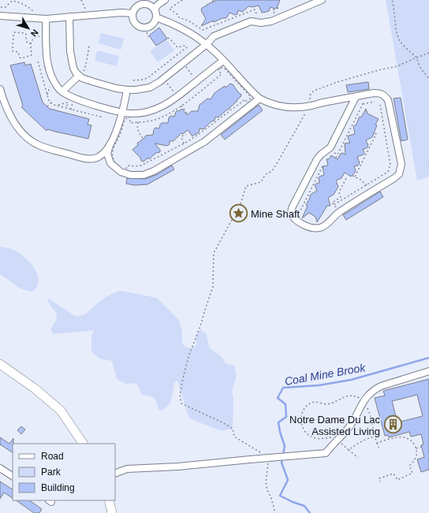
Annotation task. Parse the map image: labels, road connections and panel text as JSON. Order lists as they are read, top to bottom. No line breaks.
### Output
{"water":["Coal Mine Brook"],"places":{"place":["Mine Shaft"],"building":["Notre Dame Du Lac Assisted Living"]},"legend":["Road","Park","Building"],"north":"bottom right"}
